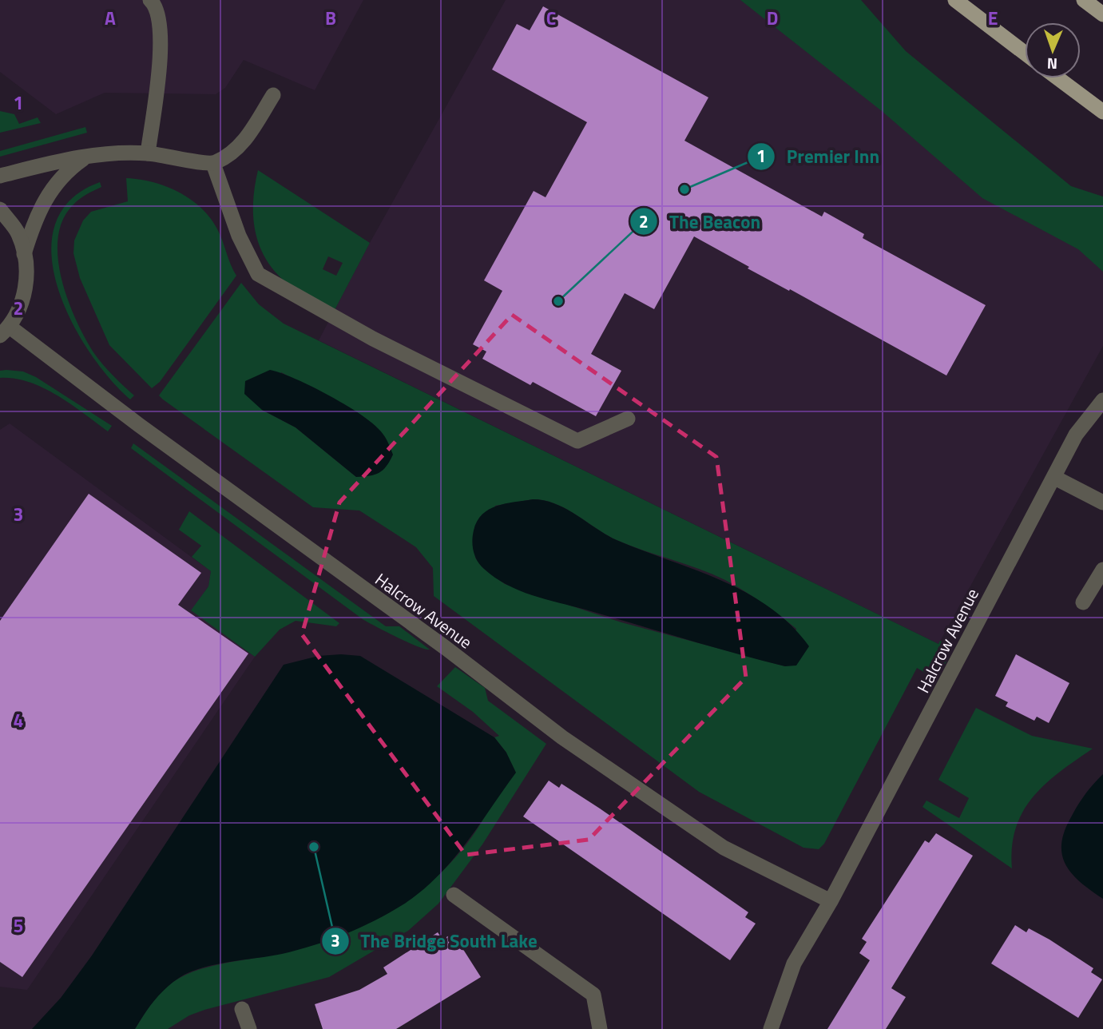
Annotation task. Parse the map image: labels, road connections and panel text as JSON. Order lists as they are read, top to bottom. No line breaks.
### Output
{"streets":{"street":["Halcrow Avenue"]},"places":["Premier Inn","The Beacon","The Bridge South Lake"],"north":"bottom","grid":{"columns":["A","B","C","D","E"],"rows":["1","2","3","4","5"]}}
